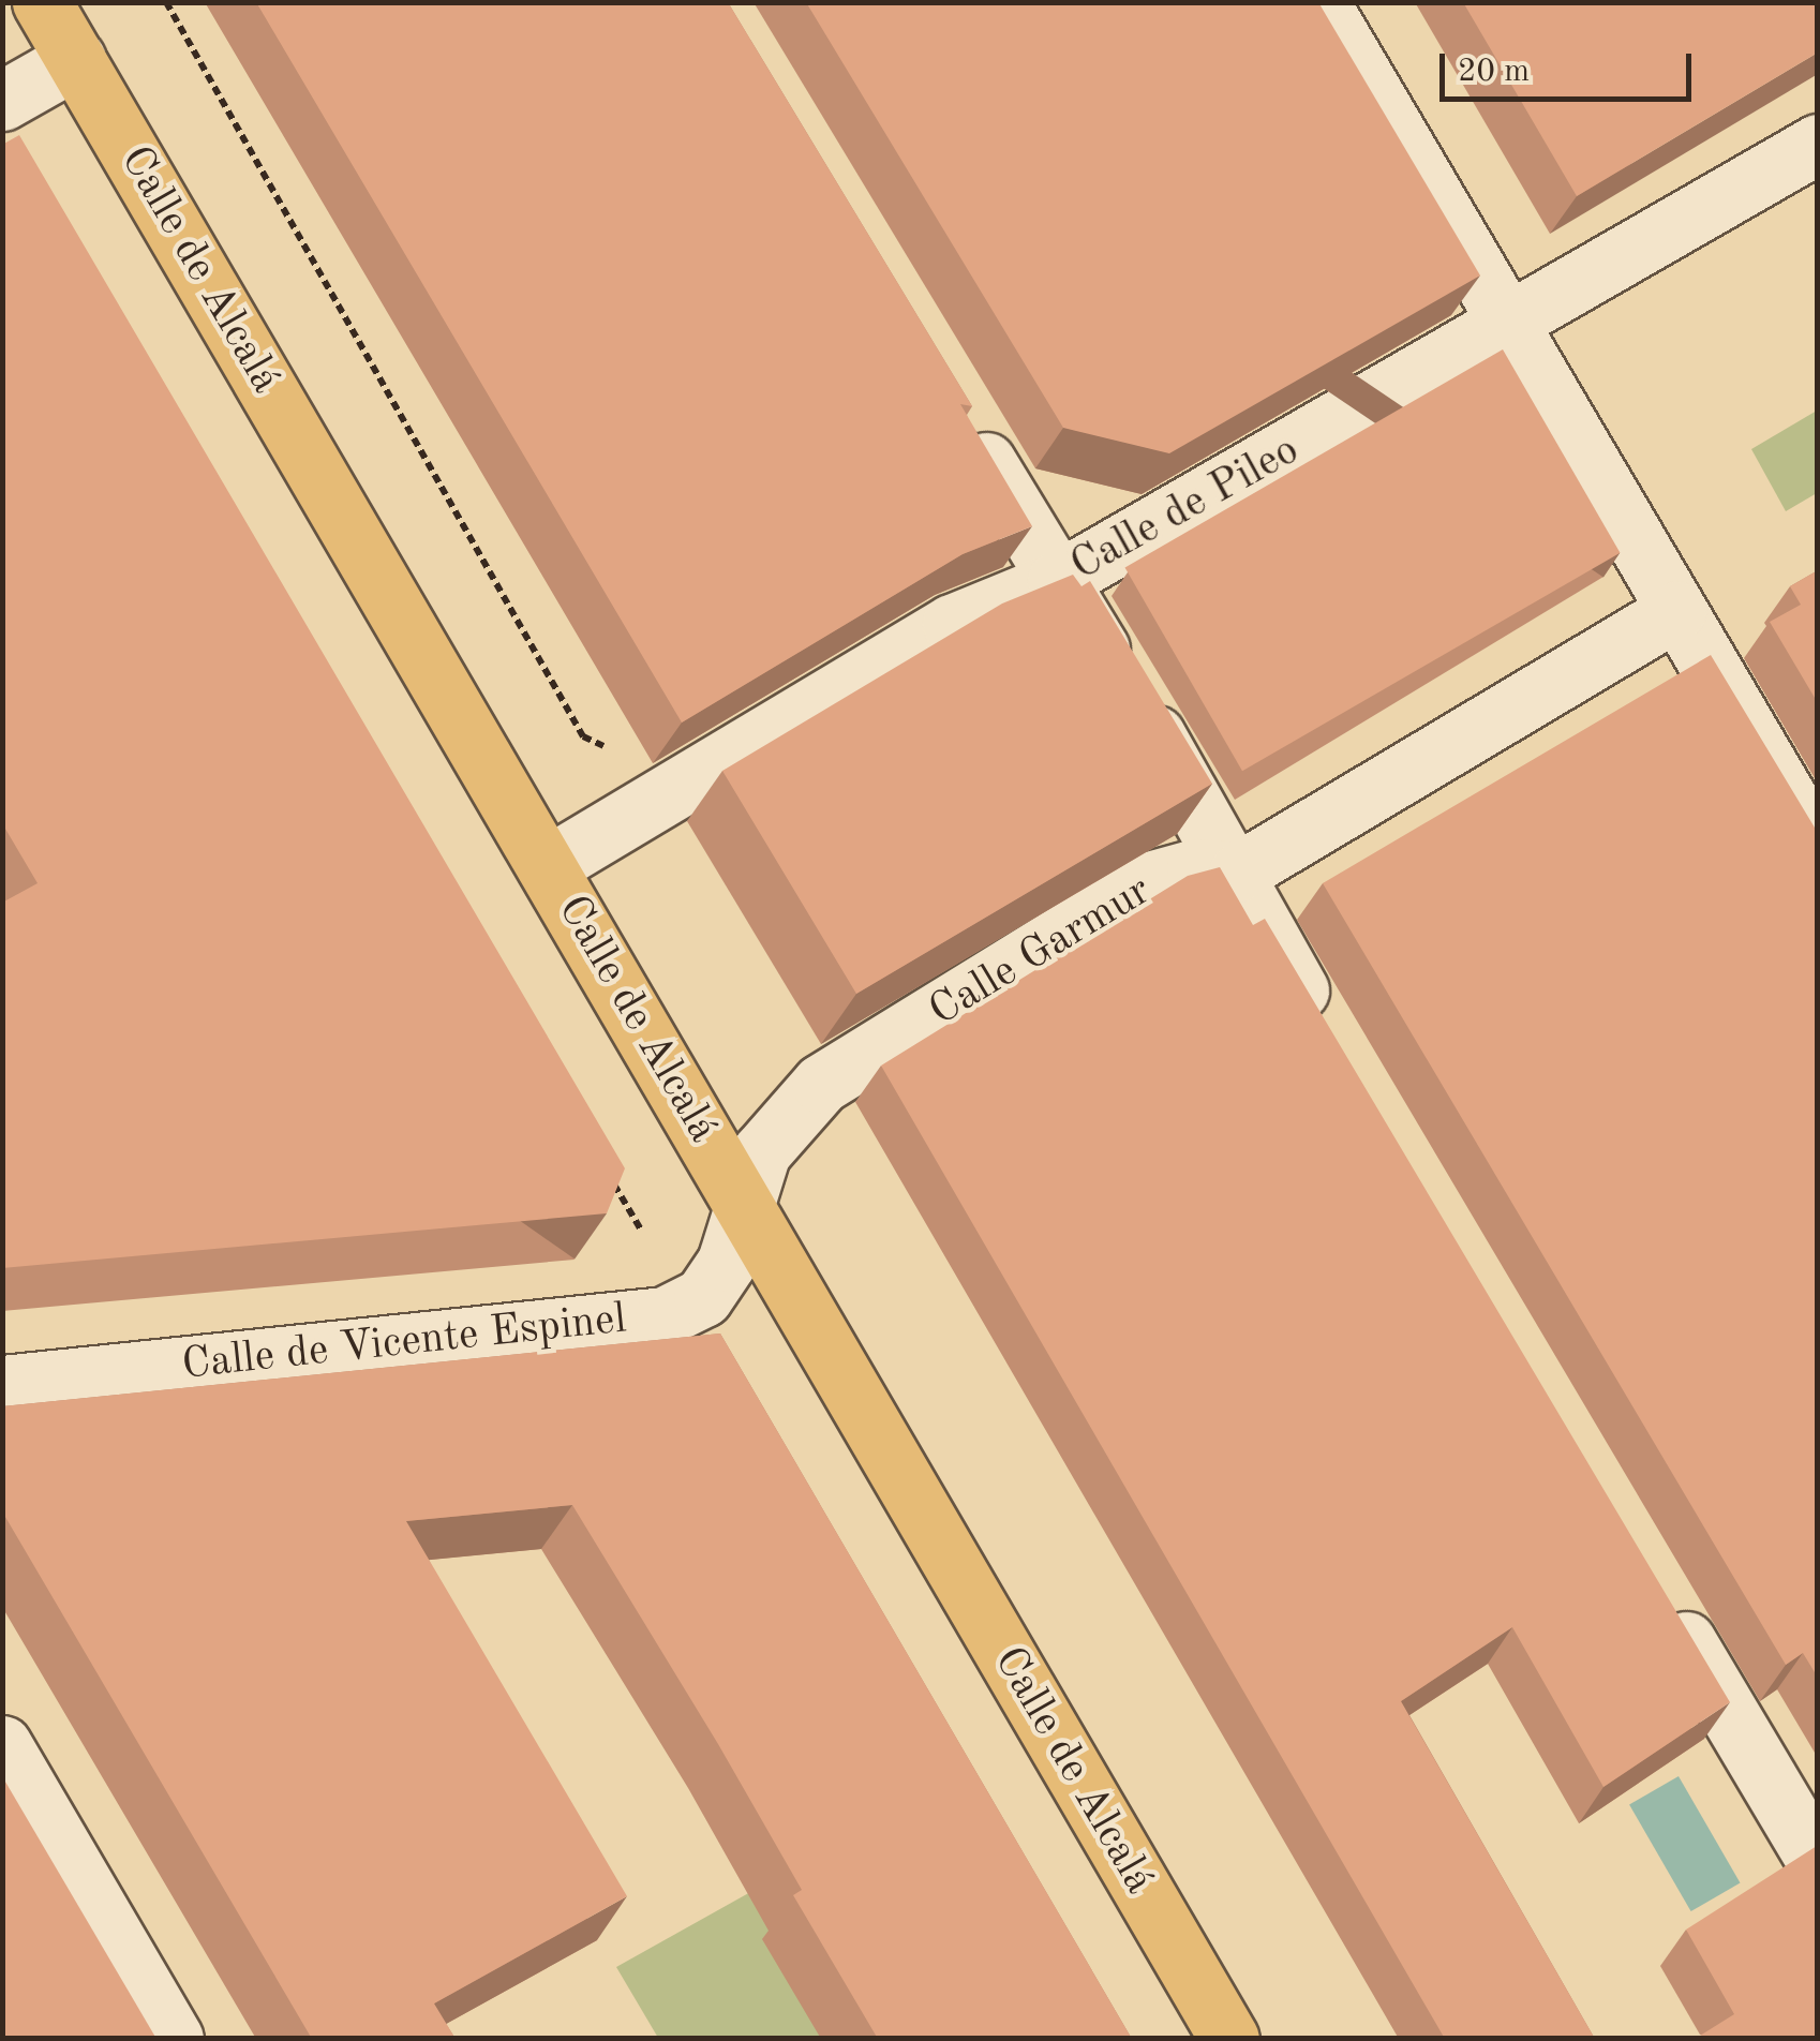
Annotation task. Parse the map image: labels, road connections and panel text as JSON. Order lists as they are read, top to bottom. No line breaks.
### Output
{"streets":{"main road":["Calle de Alcalá"],"street":["Calle de Pileo","Calle Garmur","Calle de Vicente Espinel"]},"crossings":[["Calle de Alcalá","Calle de Pileo"],["Calle de Alcalá","Calle Garmur"],["Calle de Alcalá","Calle de Vicente Espinel"],["Calle Garmur","Calle de Vicente Espinel"]],"scale_bar":"20 m"}
